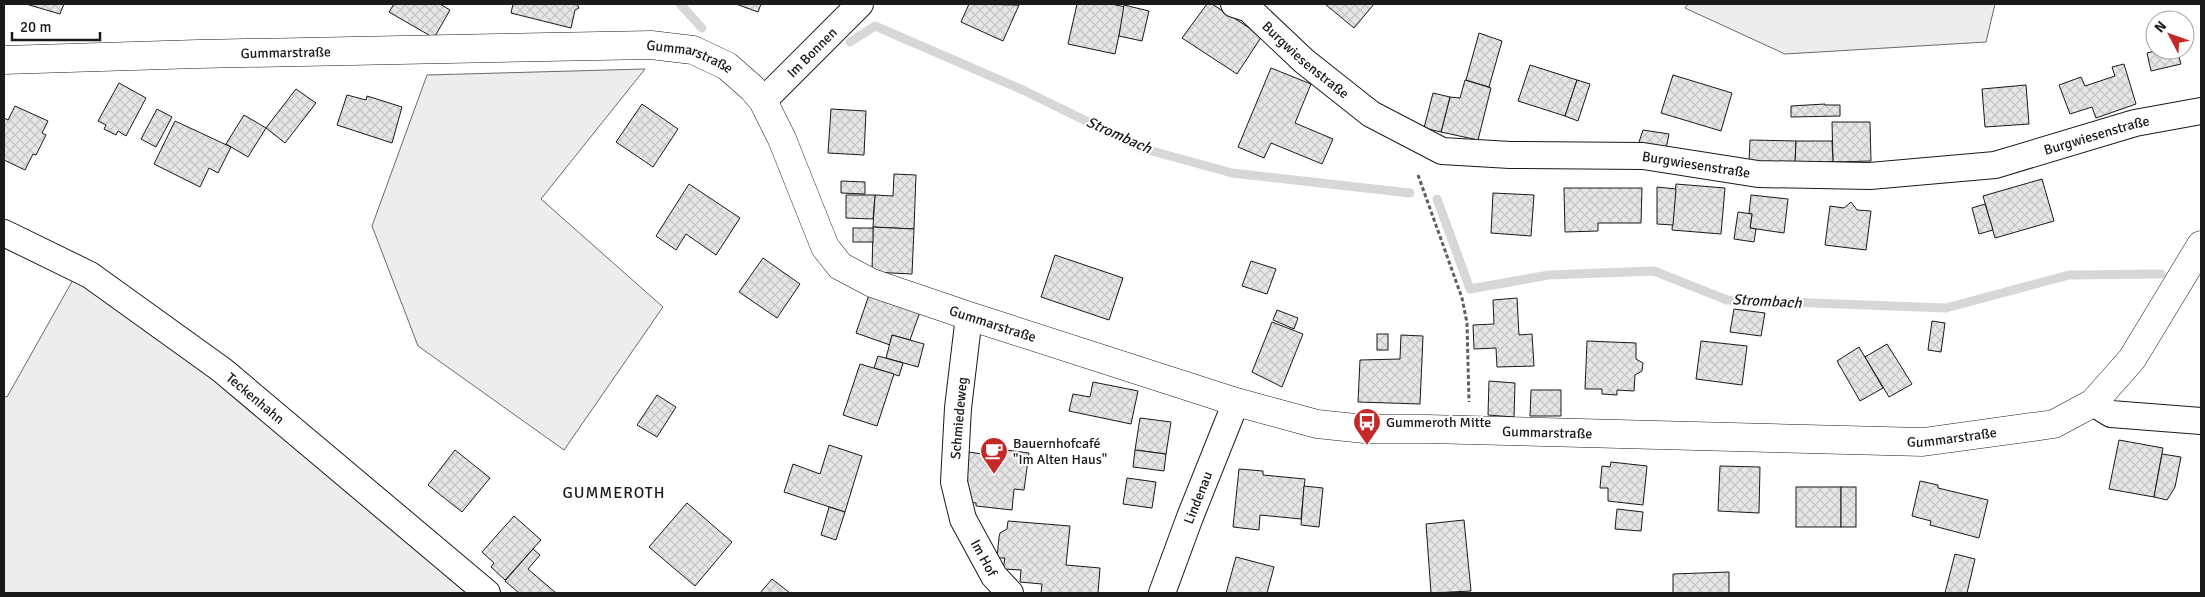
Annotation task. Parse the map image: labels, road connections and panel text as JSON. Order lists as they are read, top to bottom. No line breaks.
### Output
{"streets":{"street":["Gummarstraße","Im Bonnen","Burgwiesenstraße","Teckenhahn","Schmiedeweg","Lindenau","Im Hof"]},"crossings":[["Gummarstraße","Im Bonnen"],["Gummarstraße","Schmiedeweg"],["Gummarstraße","Lindenau"],["Schmiedeweg","Im Hof"]],"districts":["GUMMEROTH"],"water":["Strombach"],"places":{"bus stop":["Gummeroth Mitte"],"cafe":["Bauernhofcafé \"Im Alten Haus\""]},"scale_bar":"20 m","north":"top left"}
